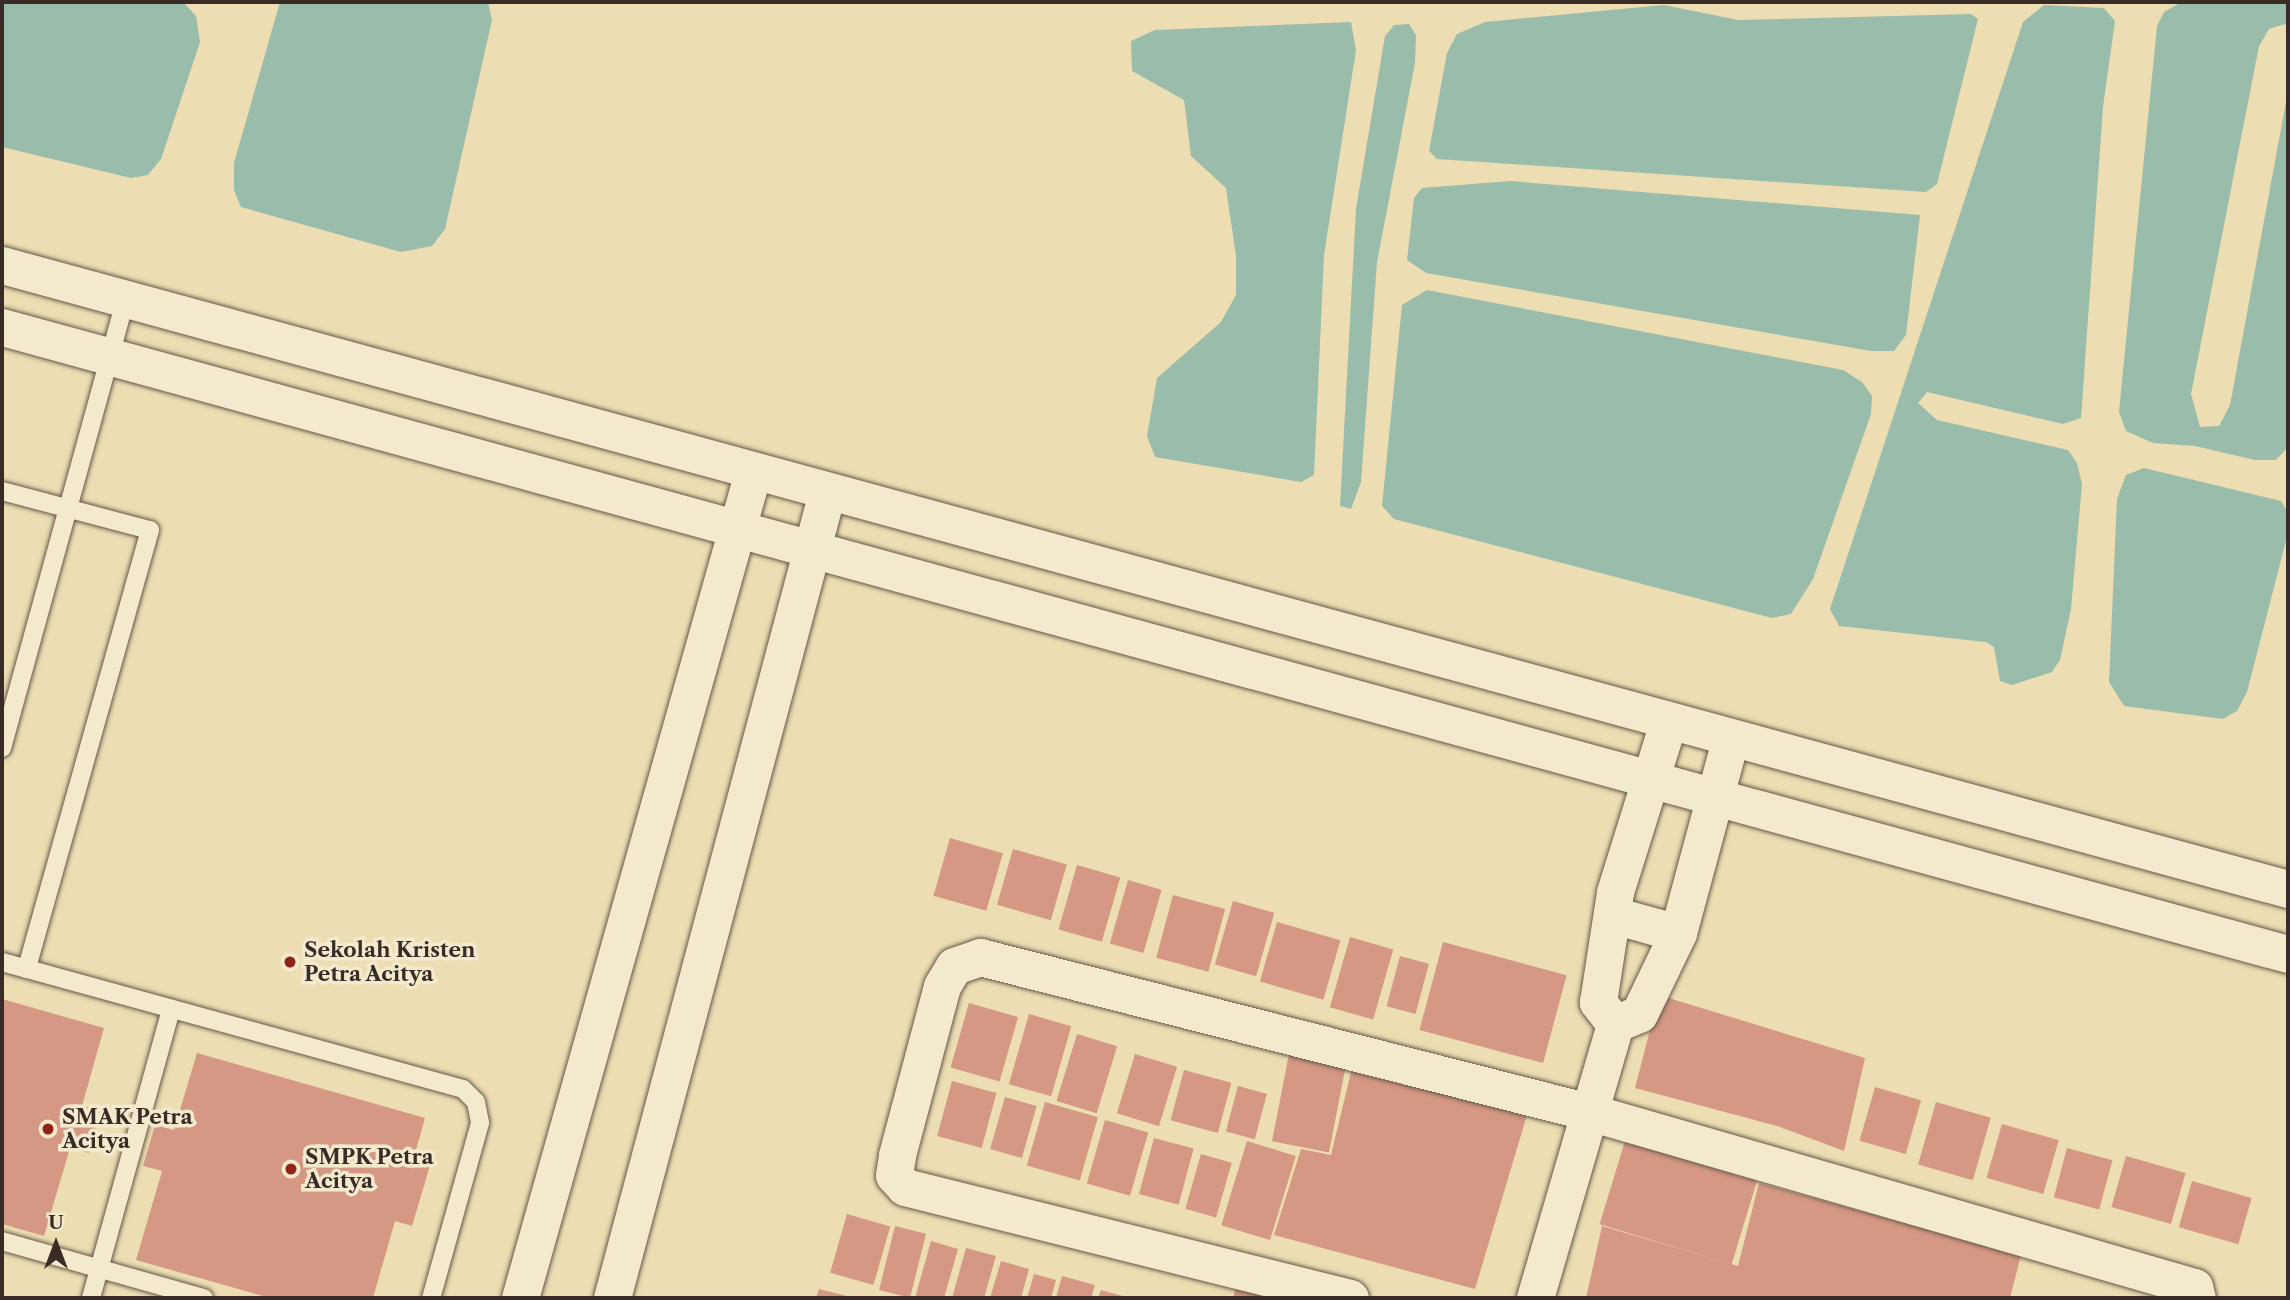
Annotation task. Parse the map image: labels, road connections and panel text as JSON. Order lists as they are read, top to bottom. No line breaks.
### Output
{"places":["Sekolah Kristen Petra Acitya","SMAK Petra Acitya","SMPK Petra Acitya"],"north":"top"}
